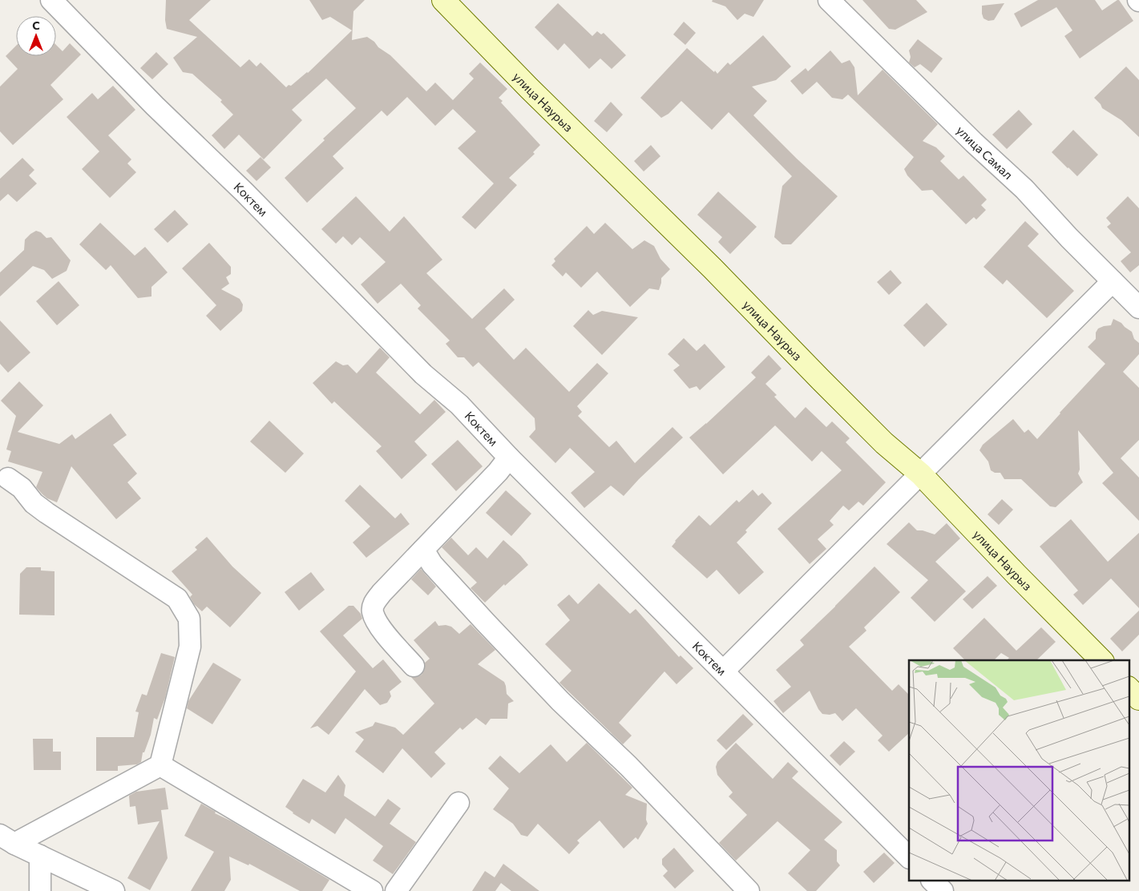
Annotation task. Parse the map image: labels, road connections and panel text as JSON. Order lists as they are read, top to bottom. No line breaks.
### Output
{"streets":{"street":["улица Наурыз","улица Самал","Коктем"]},"north":"top"}
